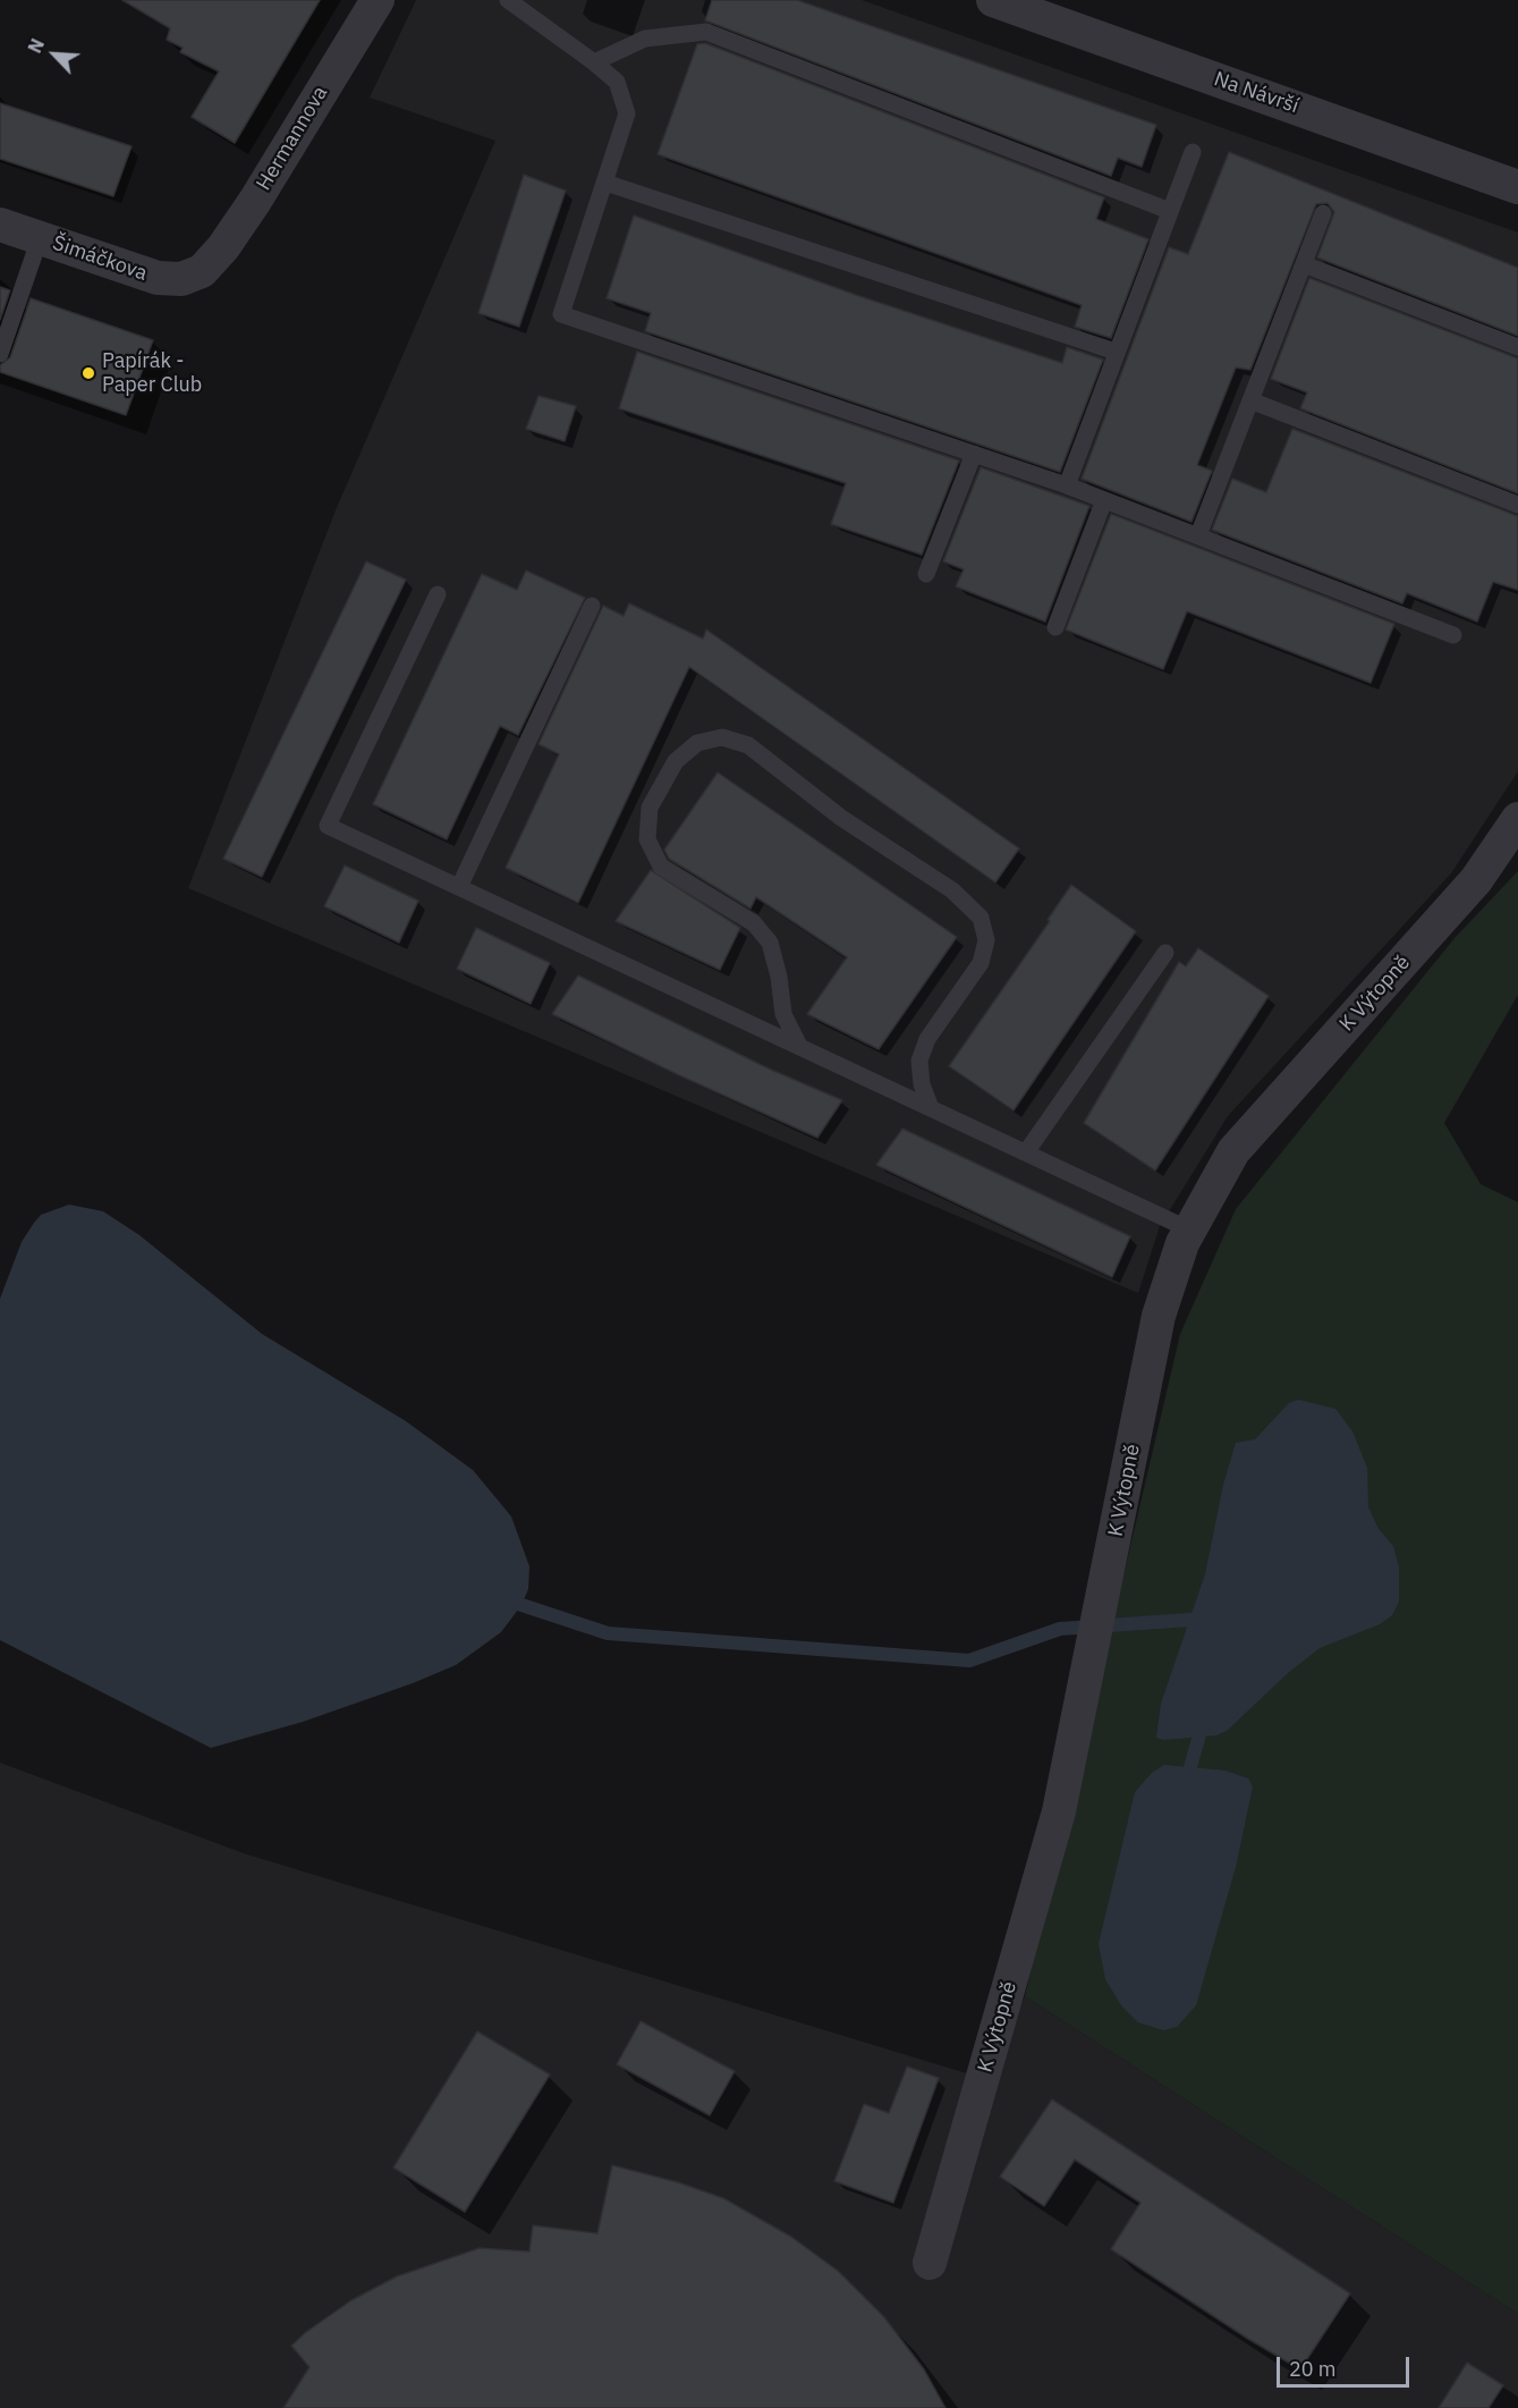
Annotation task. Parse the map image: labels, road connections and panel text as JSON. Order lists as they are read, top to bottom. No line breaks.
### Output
{"streets":{"street":["Na Návrší","Hermannova","Šimáčkova","K Výtopně"]},"crossings":[["Hermannova","Šimáčkova"]],"places":["Papírák - Paper Club"],"scale_bar":"20 m","north":"top left"}
